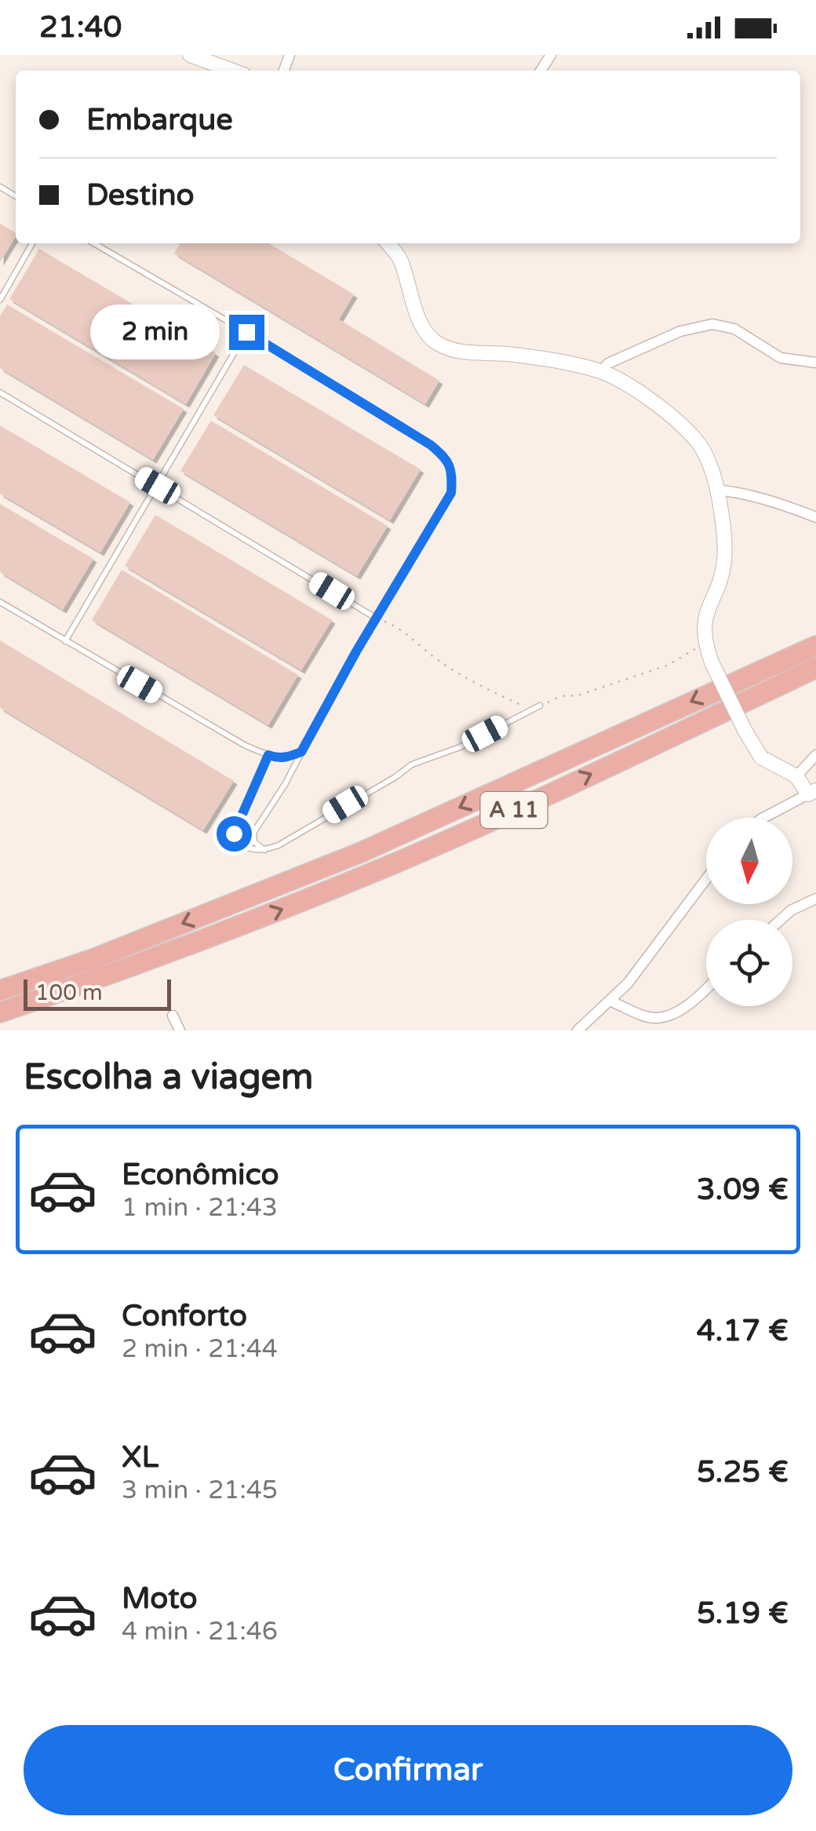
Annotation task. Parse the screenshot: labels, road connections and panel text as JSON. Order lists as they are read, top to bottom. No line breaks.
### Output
{"streets":{"highway":["A 11"]},"scale_bar":"100 m","north":"bottom","page":{"status":"21:40","banner":["Embarque","Destino"],"bubble":"2 min","scale":"100 m","heading":"Escolha a viagem","list":[{"name":"Econômico","note":"1 min · 21:43","value":"3.09 €"},{"name":"Conforto","note":"2 min · 21:44","value":"4.17 €"},{"name":"XL","note":"3 min · 21:45","value":"5.25 €"},{"name":"Moto","note":"4 min · 21:46","value":"5.19 €"}],"buttons":"Confirmar"}}
